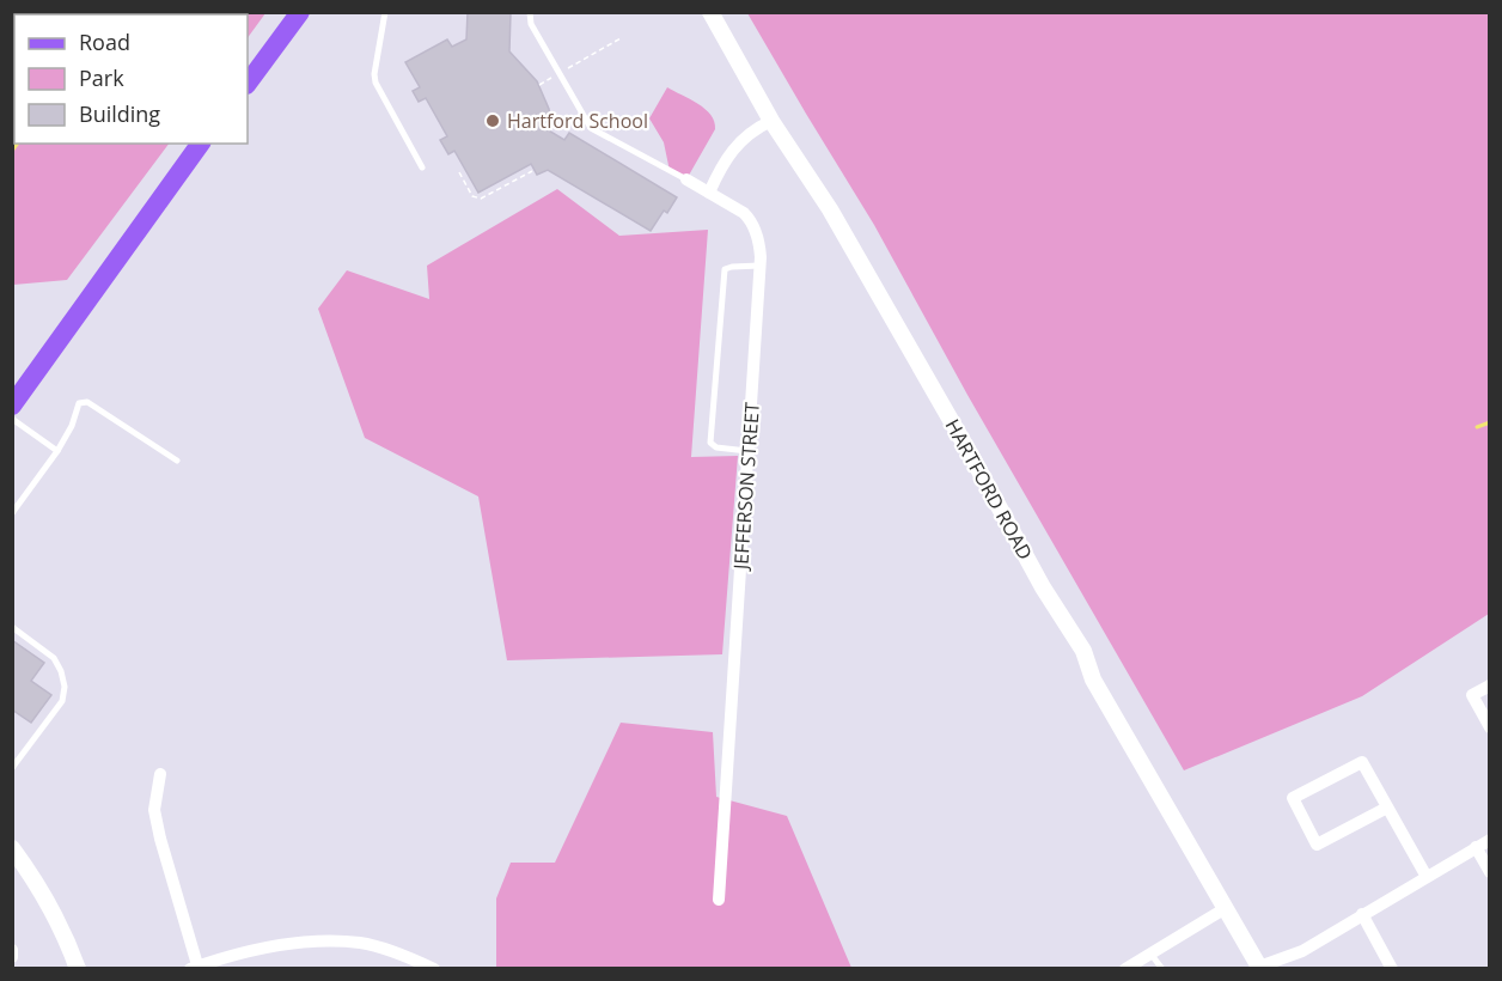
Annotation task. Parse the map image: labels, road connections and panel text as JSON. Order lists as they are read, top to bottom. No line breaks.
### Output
{"streets":{"street":["JEFFERSON STREET","HARTFORD ROAD"]},"places":["Hartford School"],"legend":["Road","Park","Building"]}
